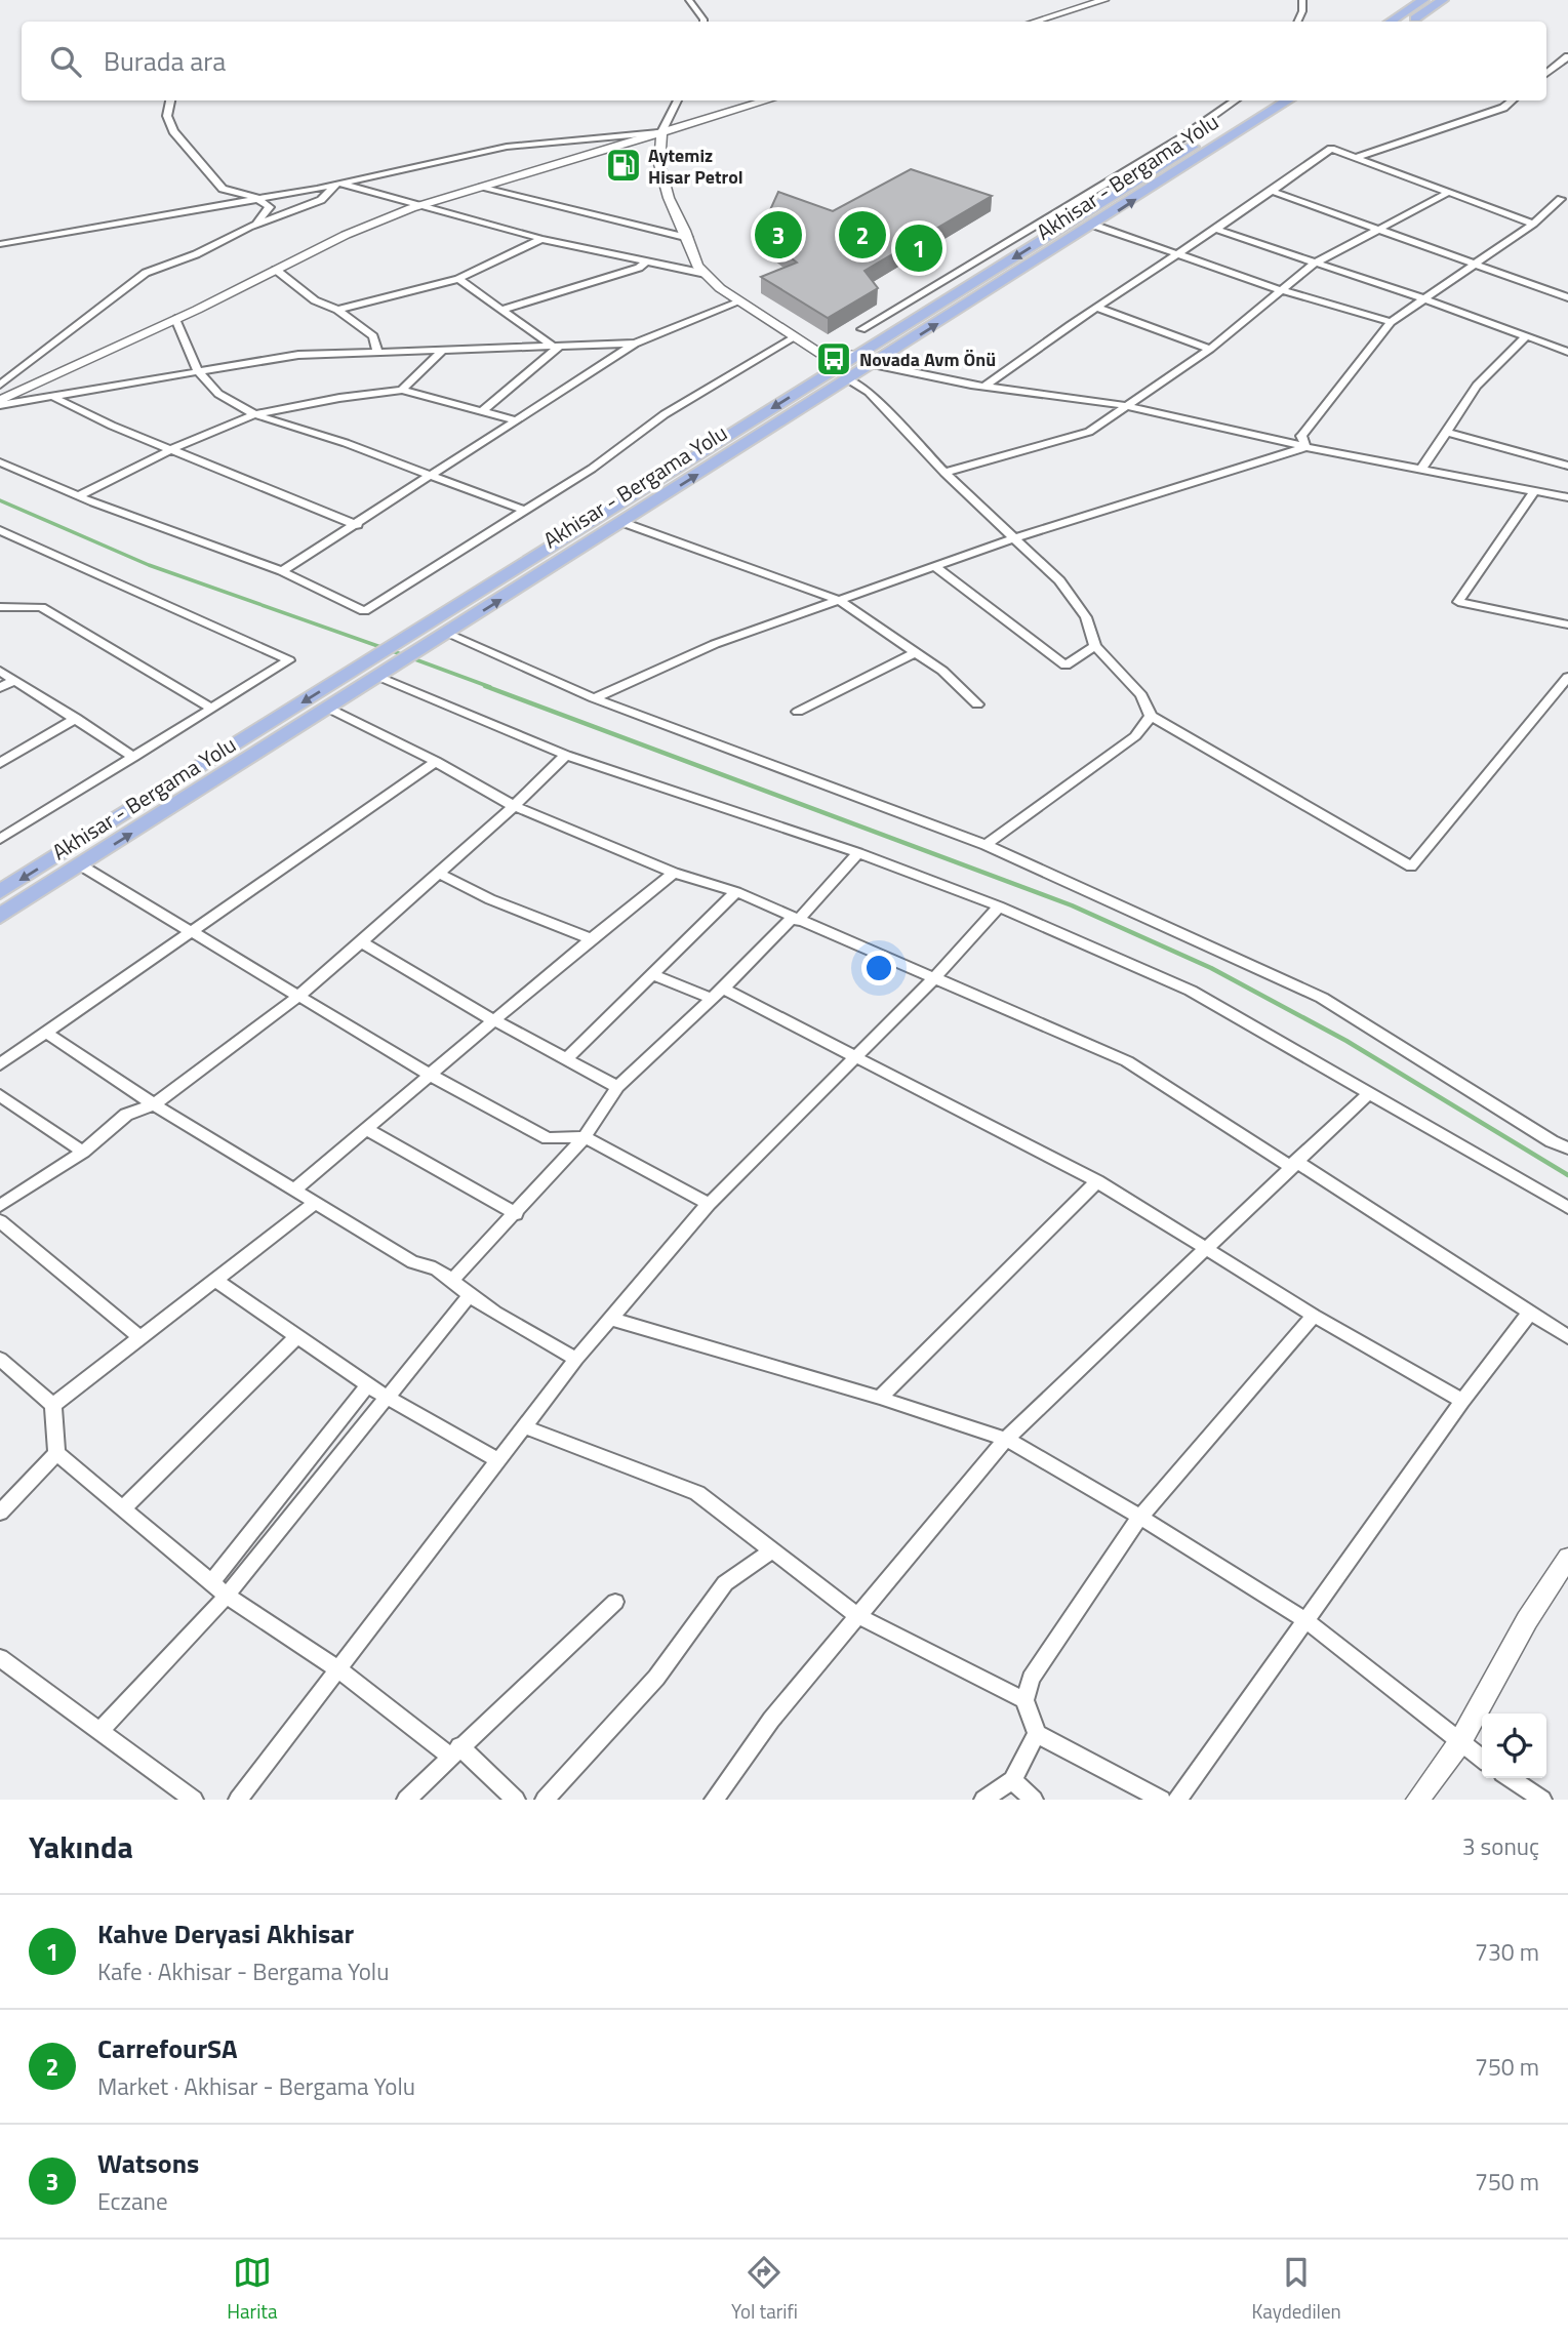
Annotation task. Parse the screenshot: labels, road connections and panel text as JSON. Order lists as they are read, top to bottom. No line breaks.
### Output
{"streets":{"main road":["Akhisar - Bergama Yolu"]},"places":{"fuel station":["Aytemiz Hisar Petrol"],"bus stop":["Novada Avm Önü"]},"page":{"search":"Burada ara","pins":["2","3","1"],"heading":["Yakında","3 sonuç"],"list":[{"mark":"1","name":"Kahve Deryasi Akhisar","note":"Kafe · Akhisar - Bergama Yolu","value":"730 m"},{"mark":"2","name":"CarrefourSA","note":"Market · Akhisar - Bergama Yolu","value":"750 m"},{"mark":"3","name":"Watsons","note":"Eczane","value":"750 m"}],"nav":["Harita","Yol tarifi","Kaydedilen"]}}
